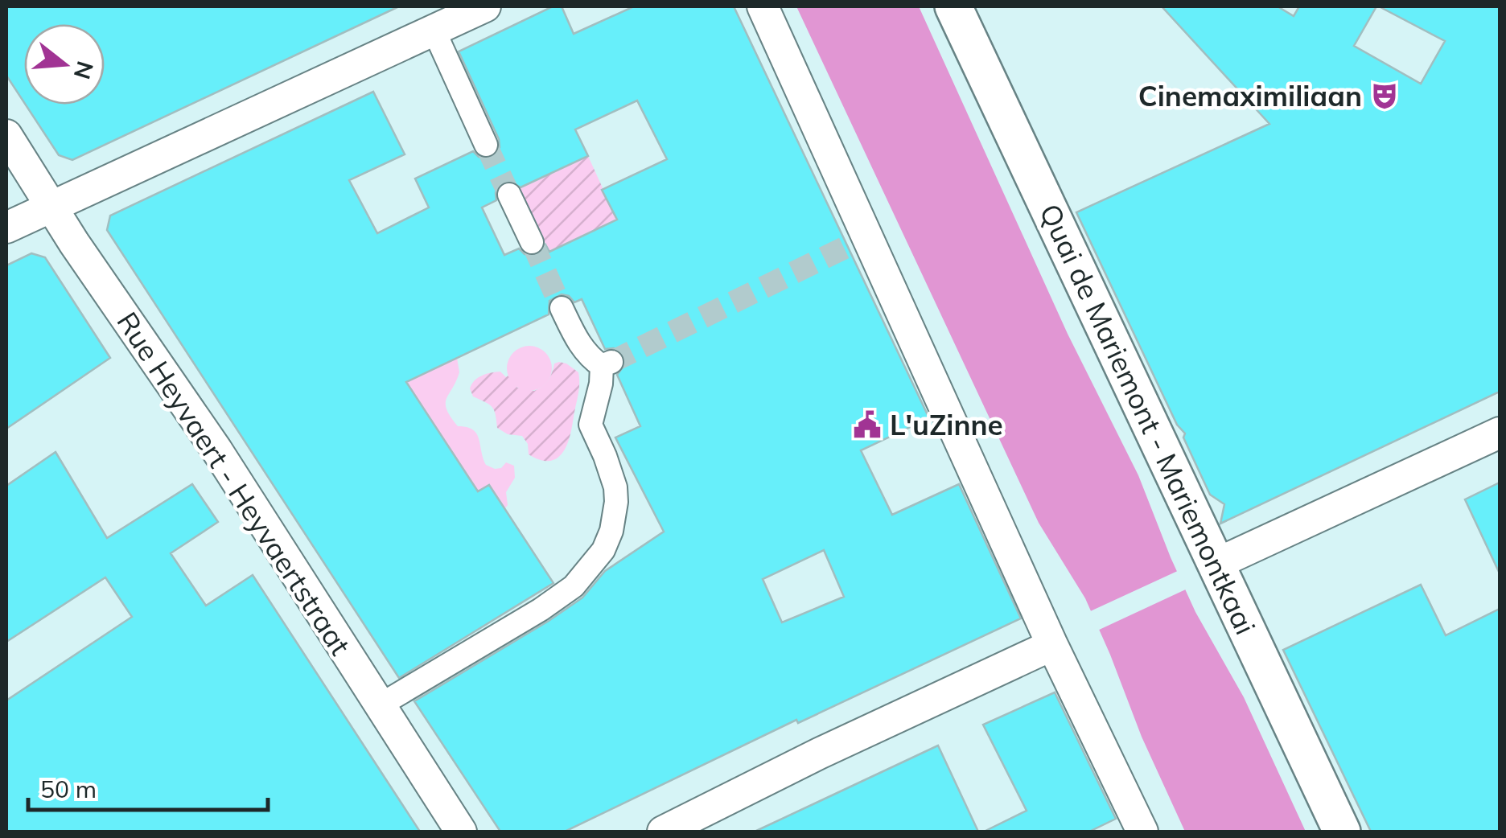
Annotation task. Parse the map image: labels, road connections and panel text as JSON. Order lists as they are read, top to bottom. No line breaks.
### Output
{"streets":{"street":["Quai de Mariemont - Mariemontkaai","Rue Heyvaert - Heyvaertstraat"]},"places":{"theatre":["Cinemaximiliaan"],"public building":["L'uZinne"]},"scale_bar":"50 m","north":"right"}
